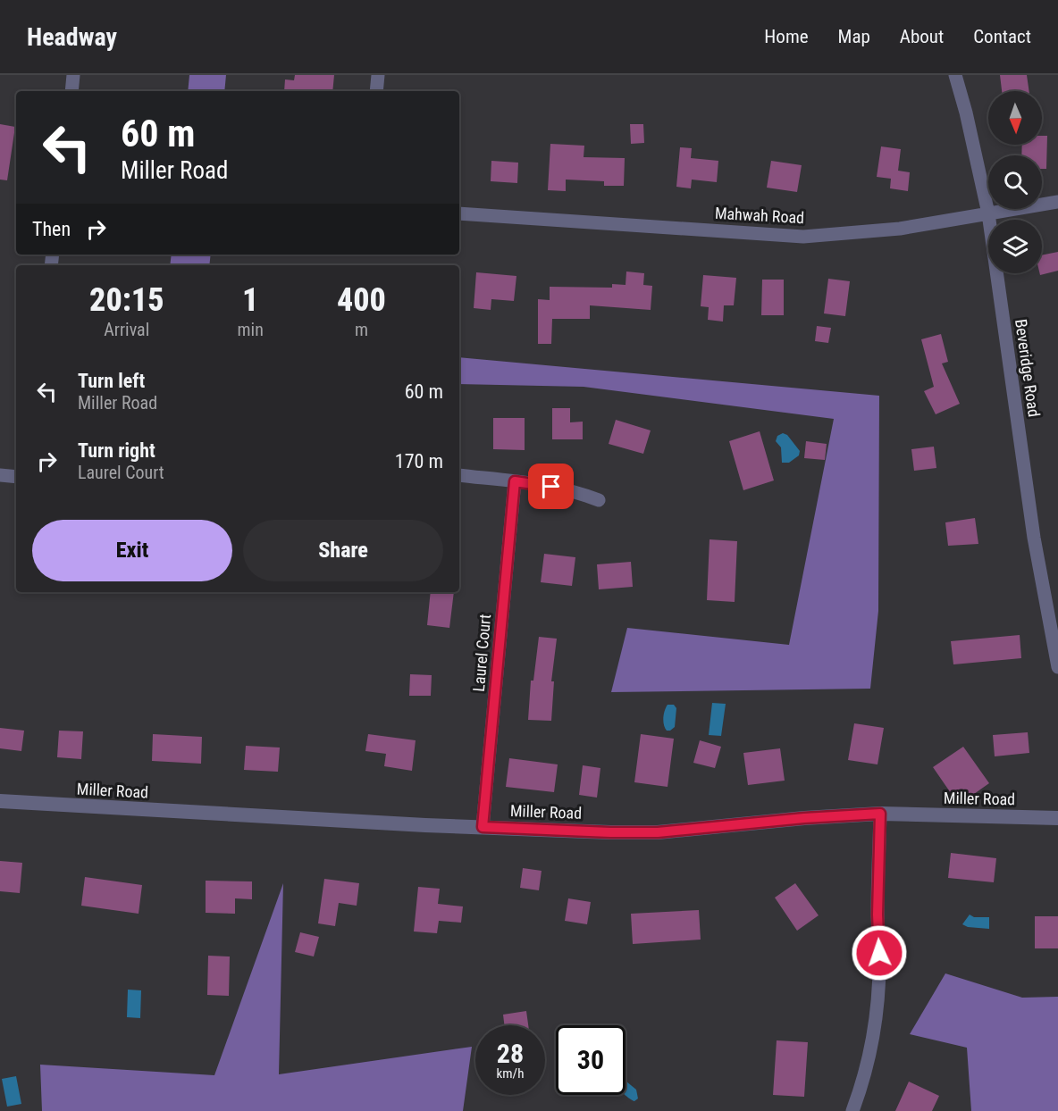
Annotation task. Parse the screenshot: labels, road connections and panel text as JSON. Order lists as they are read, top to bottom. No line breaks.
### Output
{"streets":{"street":["Mahwah Road","Beveridge Road","Laurel Court","Miller Road"]},"crossings":[["Mahwah Road","Beveridge Road"],["Laurel Court","Miller Road"]],"north":"bottom","page":{"header":"Headway","nav":["Home","Map","About","Contact"],"turn":["60 m","Miller Road"],"then":"Then","eta":["20:15","Arrival","1","min","400","m"],"list":[{"name":"Turn left","note":"Miller Road","value":"60 m"},{"name":"Turn right","note":"Laurel Court","value":"170 m"}],"buttons":["Exit","Share"],"speed":"28 km/h","limit":"30"}}
